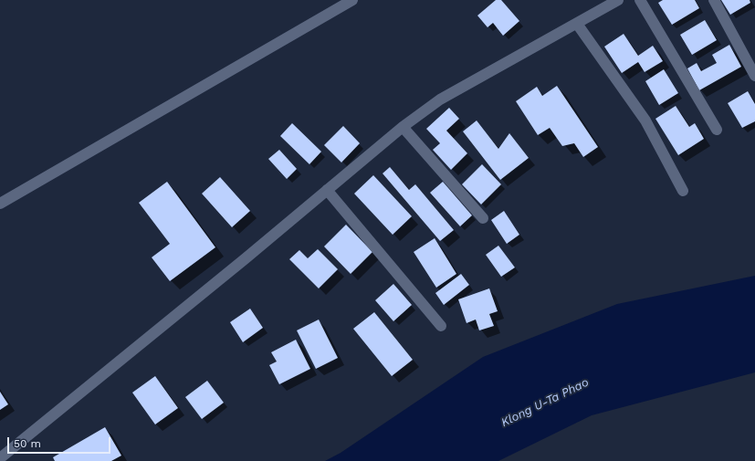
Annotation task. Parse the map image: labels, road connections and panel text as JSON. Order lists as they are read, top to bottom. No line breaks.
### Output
{"water":["Klong U-Ta Phao"],"scale_bar":"50 m"}
